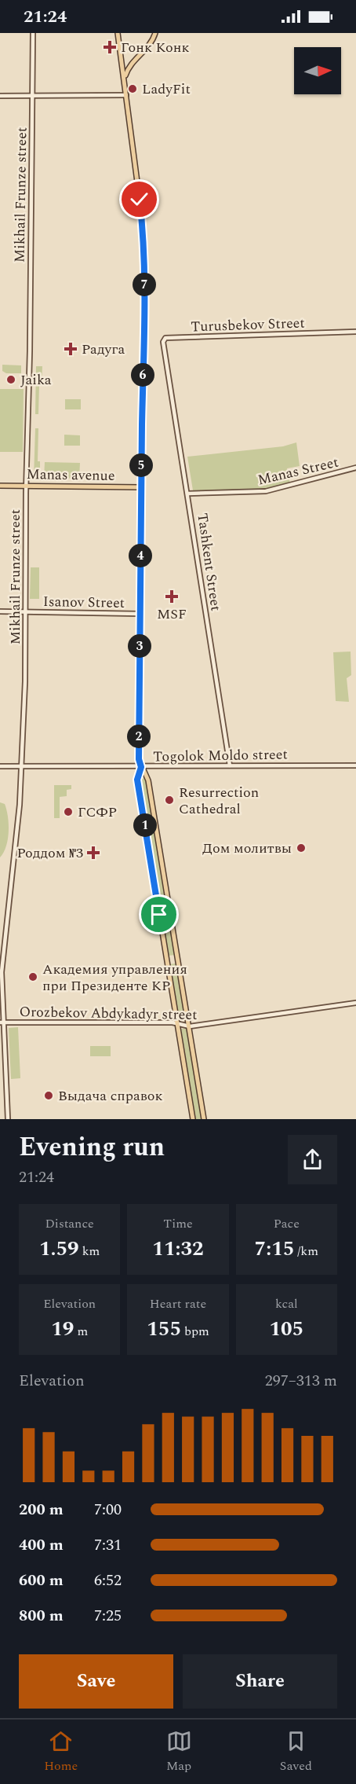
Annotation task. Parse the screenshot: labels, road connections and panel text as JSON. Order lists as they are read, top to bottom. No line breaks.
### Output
{"streets":{"main road":["Mikhail Frunze street","Turusbekov Street","Manas Street","Manas avenue","Tashkent Street","Isanov Street","Togolok Moldo street","Orozbekov Abdykadyr street"]},"crossings":[["Mikhail Frunze street","Manas avenue"],["Mikhail Frunze street","Isanov Street"],["Mikhail Frunze street","Togolok Moldo street"],["Mikhail Frunze street","Orozbekov Abdykadyr street"],["Turusbekov Street","Tashkent Street"],["Manas Street","Tashkent Street"],["Tashkent Street","Togolok Moldo street"]],"places":{"health":["Гонк Конк","Радуга","MSF","Роддом №3"],"other":["LadyFit","Jaika","Resurrection Cathedral","ГСФР","Дом молитвы","Академия управления при Президенте КР","Выдача справок"]},"north":"right","page":{"status":"21:24","pins":["7","6","5","4","3","2","1"],"heading":["Evening run","21:24"],"stats":[["Distance","1.59 km"],["Time","11:32"],["Pace","7:15 /km"],["Elevation","19 m"],["Heart rate","155 bpm"],["kcal","105"]],"chart":["Elevation","297–313 m"],"list":[{"name":"200 m","note":"7:00"},{"name":"400 m","note":"7:31"},{"name":"600 m","note":"6:52"},{"name":"800 m","note":"7:25"}],"buttons":["Save","Share"],"tabs":["Home","Map","Saved"]}}
